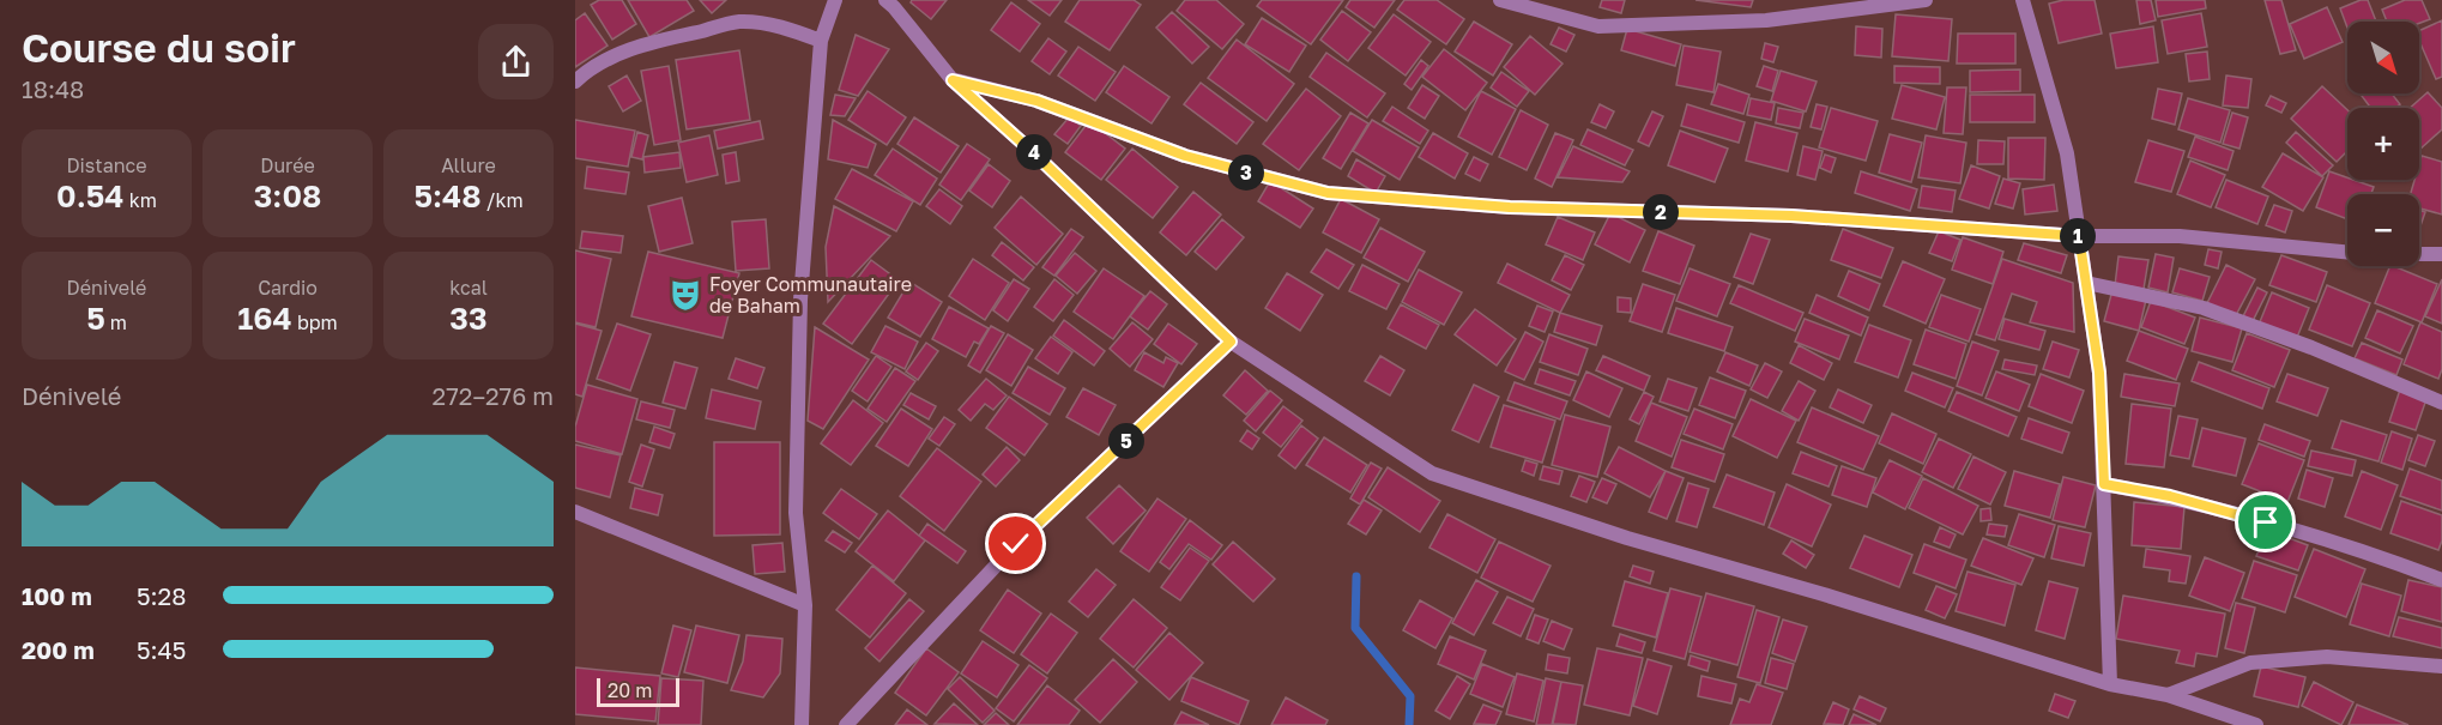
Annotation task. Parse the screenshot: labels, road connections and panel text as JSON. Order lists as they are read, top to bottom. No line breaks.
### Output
{"places":{"theatre":["Foyer Communautaire de Baham"]},"scale_bar":"20 m","north":"bottom right","page":{"heading":["Course du soir","18:48"],"map_buttons":["+","−"],"stats":[["Distance","0.54 km"],["Durée","3:08"],["Allure","5:48 /km"],["Dénivelé","5 m"],["Cardio","164 bpm"],["kcal","33"]],"pins":["4","3","2","1","5"],"chart":["Dénivelé","272–276 m"],"list":[{"name":"100 m","note":"5:28"},{"name":"200 m","note":"5:45"}],"scale":"20 m"}}
